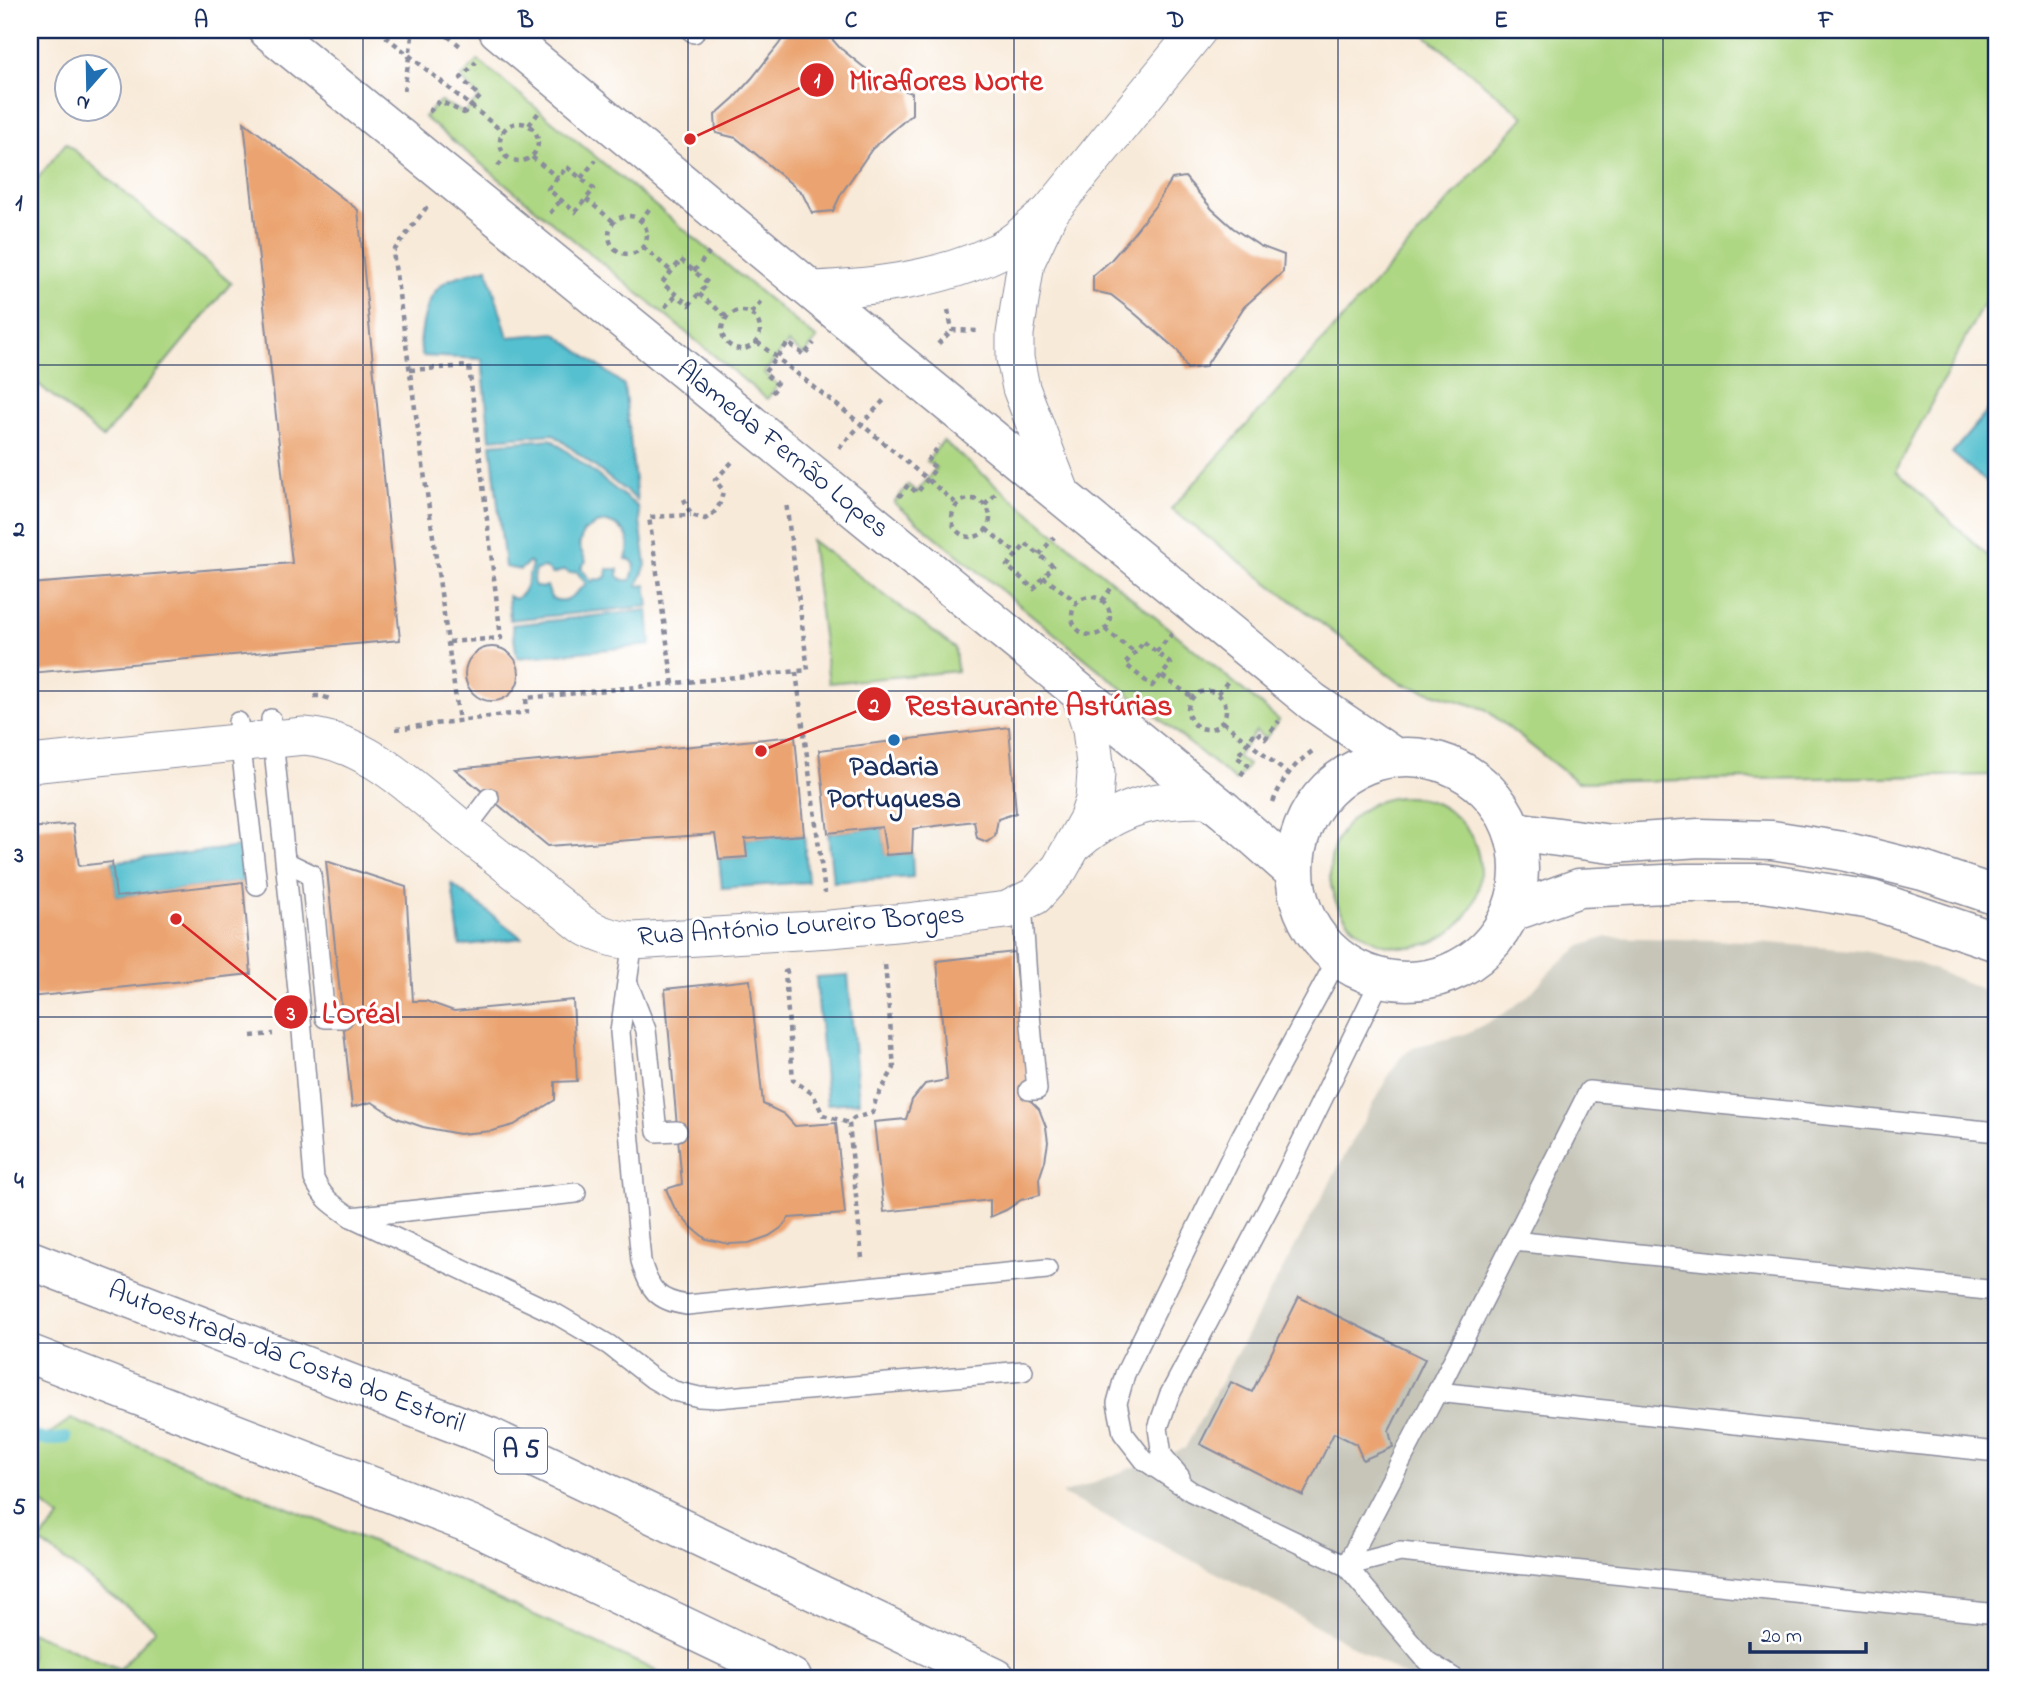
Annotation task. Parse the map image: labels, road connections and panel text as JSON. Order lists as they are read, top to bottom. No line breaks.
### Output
{"streets":{"main road":["Alameda Fernão Lopes","Autoestrada da Costa do Estoril","A 5"],"street":["Rua António Loureiro Borges"]},"crossings":[["Alameda Fernão Lopes","Rua António Loureiro Borges"]],"places":["Miraflores Norte","Padaria Portuguesa","Restaurante Astúrias","L'Oréal"],"scale_bar":"20 m","north":"bottom","grid":{"columns":["A","B","C","D","E","F"],"rows":["1","2","3","4","5"]}}
